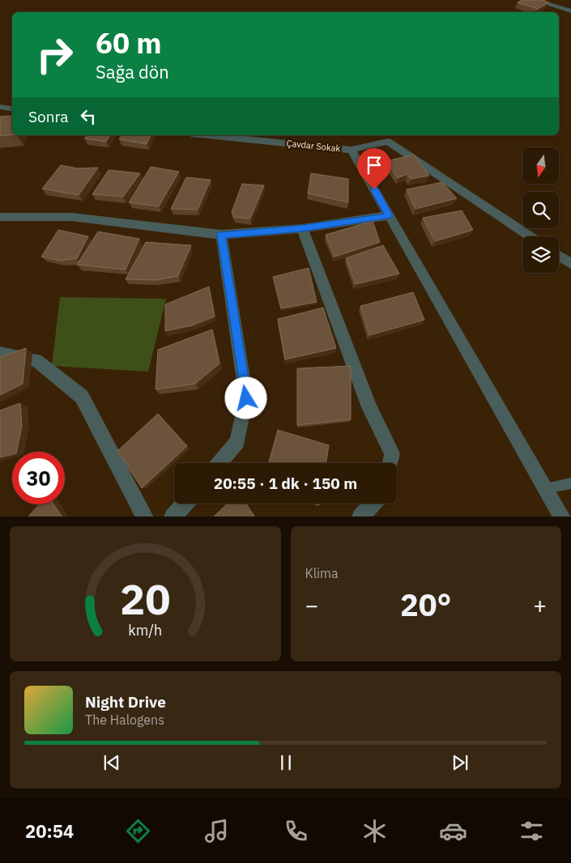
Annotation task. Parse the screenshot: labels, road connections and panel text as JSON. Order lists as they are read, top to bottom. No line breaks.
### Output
{"streets":{"street":["Çavdar Sokak"]},"north":"bottom","page":{"turn":["60 m","Sağa dön"],"then":"Sonra","limit":"30","trip":"20:55 · 1 dk · 150 m","tile":"Klima","heat":["−","20°","+"],"song":["Night Drive","The Halogens"],"tabs":"20:54","gauge":["20","km/h"]}}
